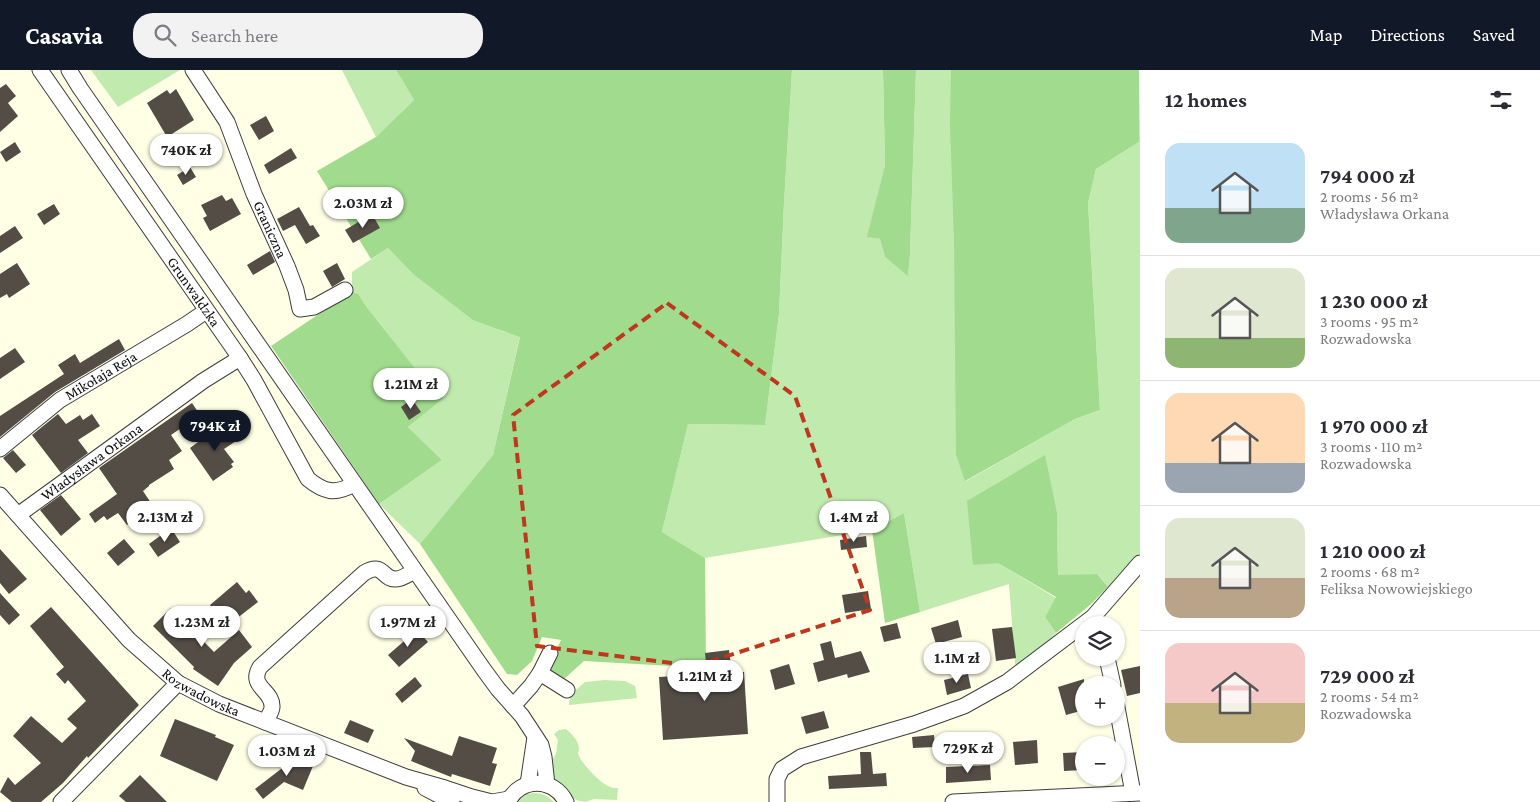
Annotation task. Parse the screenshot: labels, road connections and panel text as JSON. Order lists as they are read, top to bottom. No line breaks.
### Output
{"streets":{"street":["Graniczna","Grunwaldzka","Mikołaja Reja","Władysława Orkana","Rozwadowska"]},"crossings":[["Grunwaldzka","Mikołaja Reja"],["Grunwaldzka","Władysława Orkana"],["Władysława Orkana","Rozwadowska"]],"page":{"header":"Casavia","search":"Search here","nav":["Map","Directions","Saved"],"heading":"12 homes","list":[{"name":"794 000 zł","note":"2 rooms · 56 m² · Władysława Orkana"},{"name":"1 230 000 zł","note":"3 rooms · 95 m² · Rozwadowska"},{"name":"1 970 000 zł","note":"3 rooms · 110 m² · Rozwadowska"},{"name":"1 210 000 zł","note":"2 rooms · 68 m² · Feliksa Nowowiejskiego"},{"name":"729 000 zł","note":"2 rooms · 54 m² · Rozwadowska"}],"price":["740K zł","2.03M zł","1.21M zł","794K zł","2.13M zł","1.4M zł","1.23M zł","1.97M zł","1.1M zł","1.21M zł","729K zł","1.03M zł"],"map_buttons":["+","−"]}}
